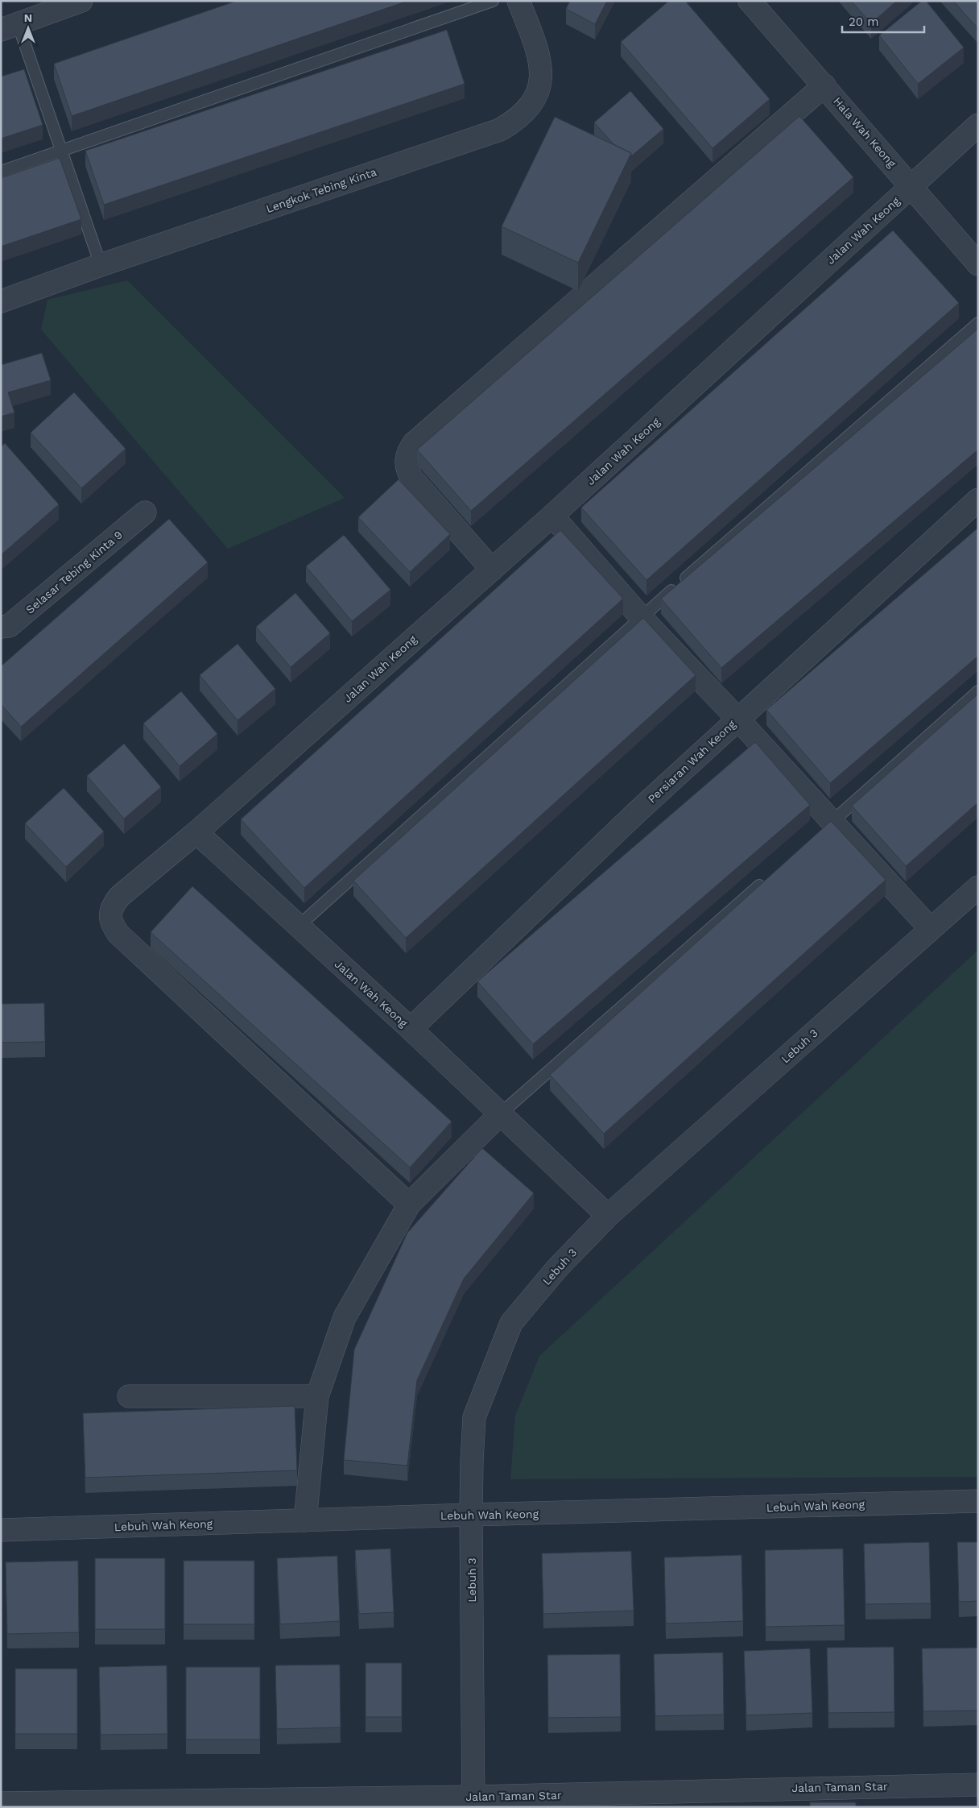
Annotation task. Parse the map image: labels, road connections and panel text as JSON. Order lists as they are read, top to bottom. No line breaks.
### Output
{"streets":{"street":["Hala Wah Keong","Lengkok Tebing Kinta","Jalan Wah Keong","Selasar Tebing Kinta 9","Persiaran Wah Keong","Lebuh 3","Lebuh Wah Keong","Jalan Taman Star"]},"crossings":[["Hala Wah Keong","Jalan Wah Keong"],["Jalan Wah Keong","Persiaran Wah Keong"],["Jalan Wah Keong","Lebuh 3"],["Lebuh 3","Lebuh Wah Keong"],["Lebuh 3","Jalan Taman Star"]],"scale_bar":"20 m","north":"top"}
